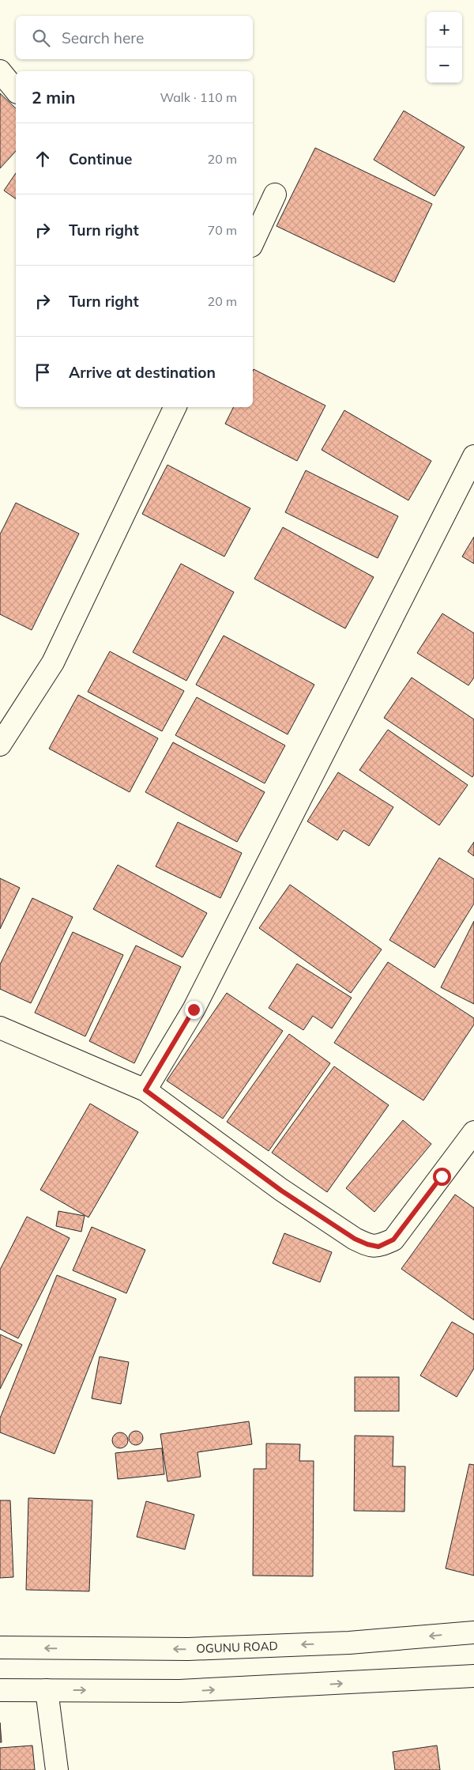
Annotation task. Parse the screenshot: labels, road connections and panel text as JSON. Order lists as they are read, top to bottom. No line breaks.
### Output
{"streets":{"street":["OGUNU ROAD"]},"page":{"map_buttons":["+","−"],"search":"Search here","heading":["2 min","Walk · 110 m"],"list":[["Continue","20 m"],["Turn right","70 m"],["Turn right","20 m"],"Arrive at destination"]}}
